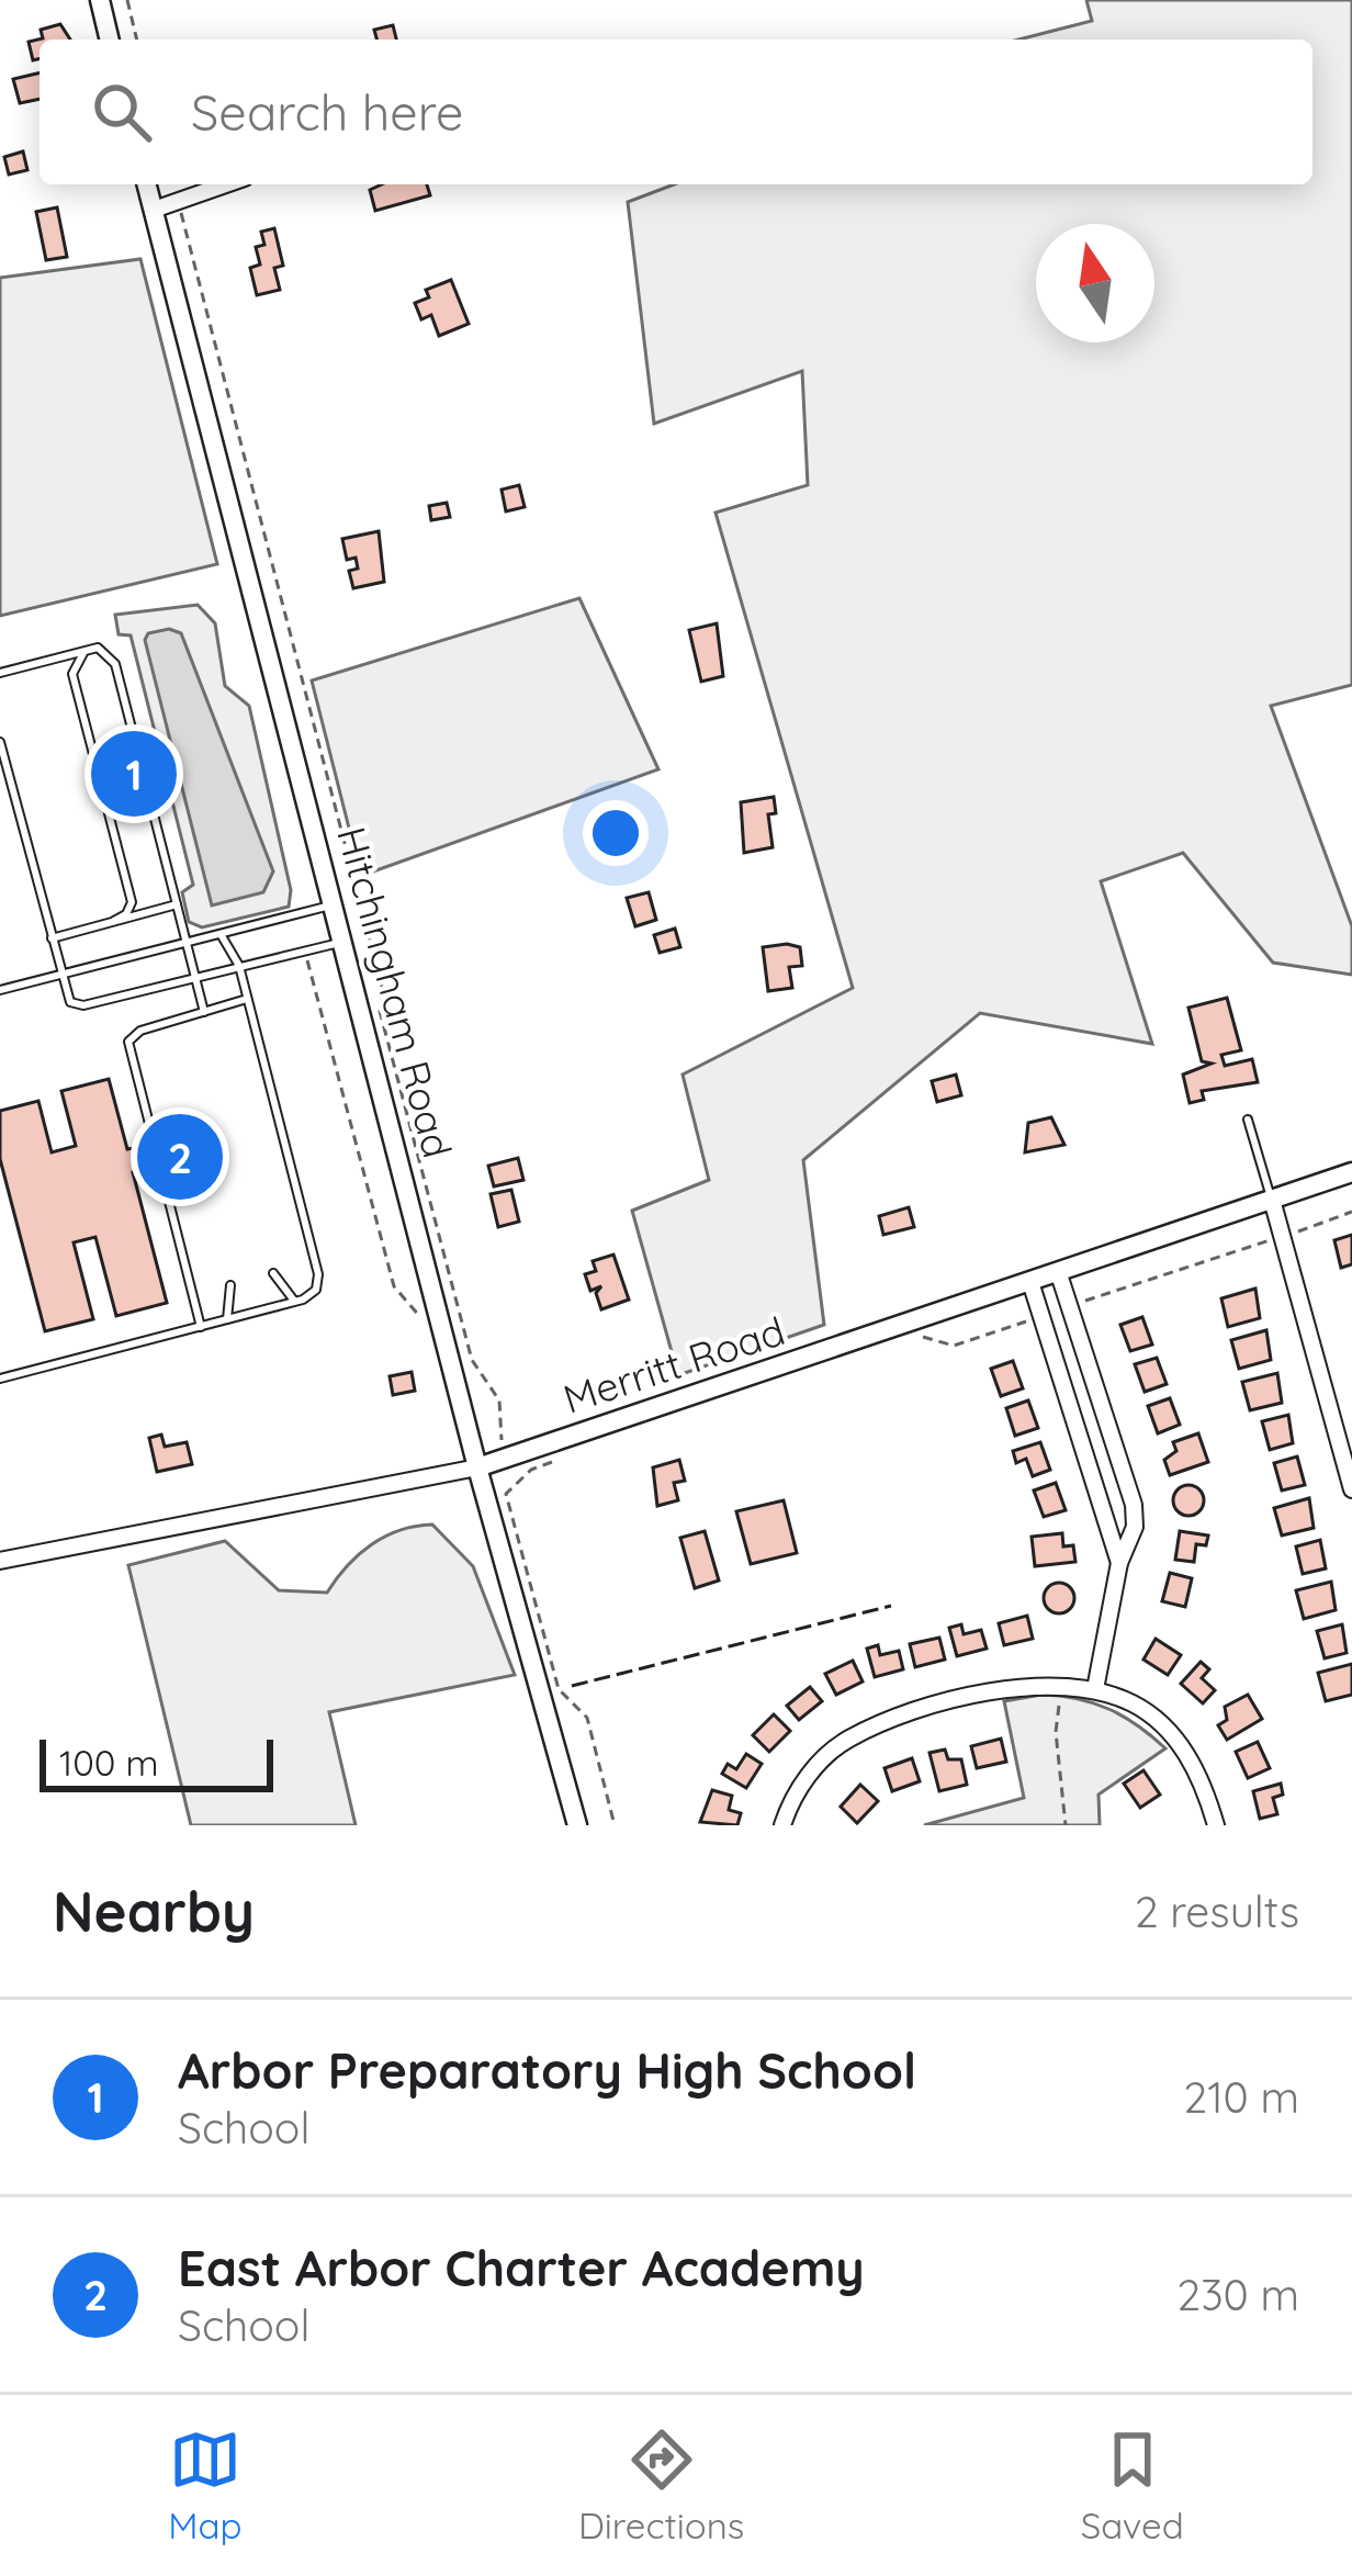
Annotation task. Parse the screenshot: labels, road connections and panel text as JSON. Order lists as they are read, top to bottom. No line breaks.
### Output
{"streets":{"street":["Hitchingham Road","Merritt Road"]},"crossings":[["Hitchingham Road","Merritt Road"]],"scale_bar":"100 m","north":"top","page":{"search":"Search here","pins":["1","2"],"scale":"100 m","heading":["Nearby","2 results"],"list":[{"mark":"1","name":"Arbor Preparatory High School","note":"School","value":"210 m"},{"mark":"2","name":"East Arbor Charter Academy","note":"School","value":"230 m"}],"nav":["Map","Directions","Saved"]}}
